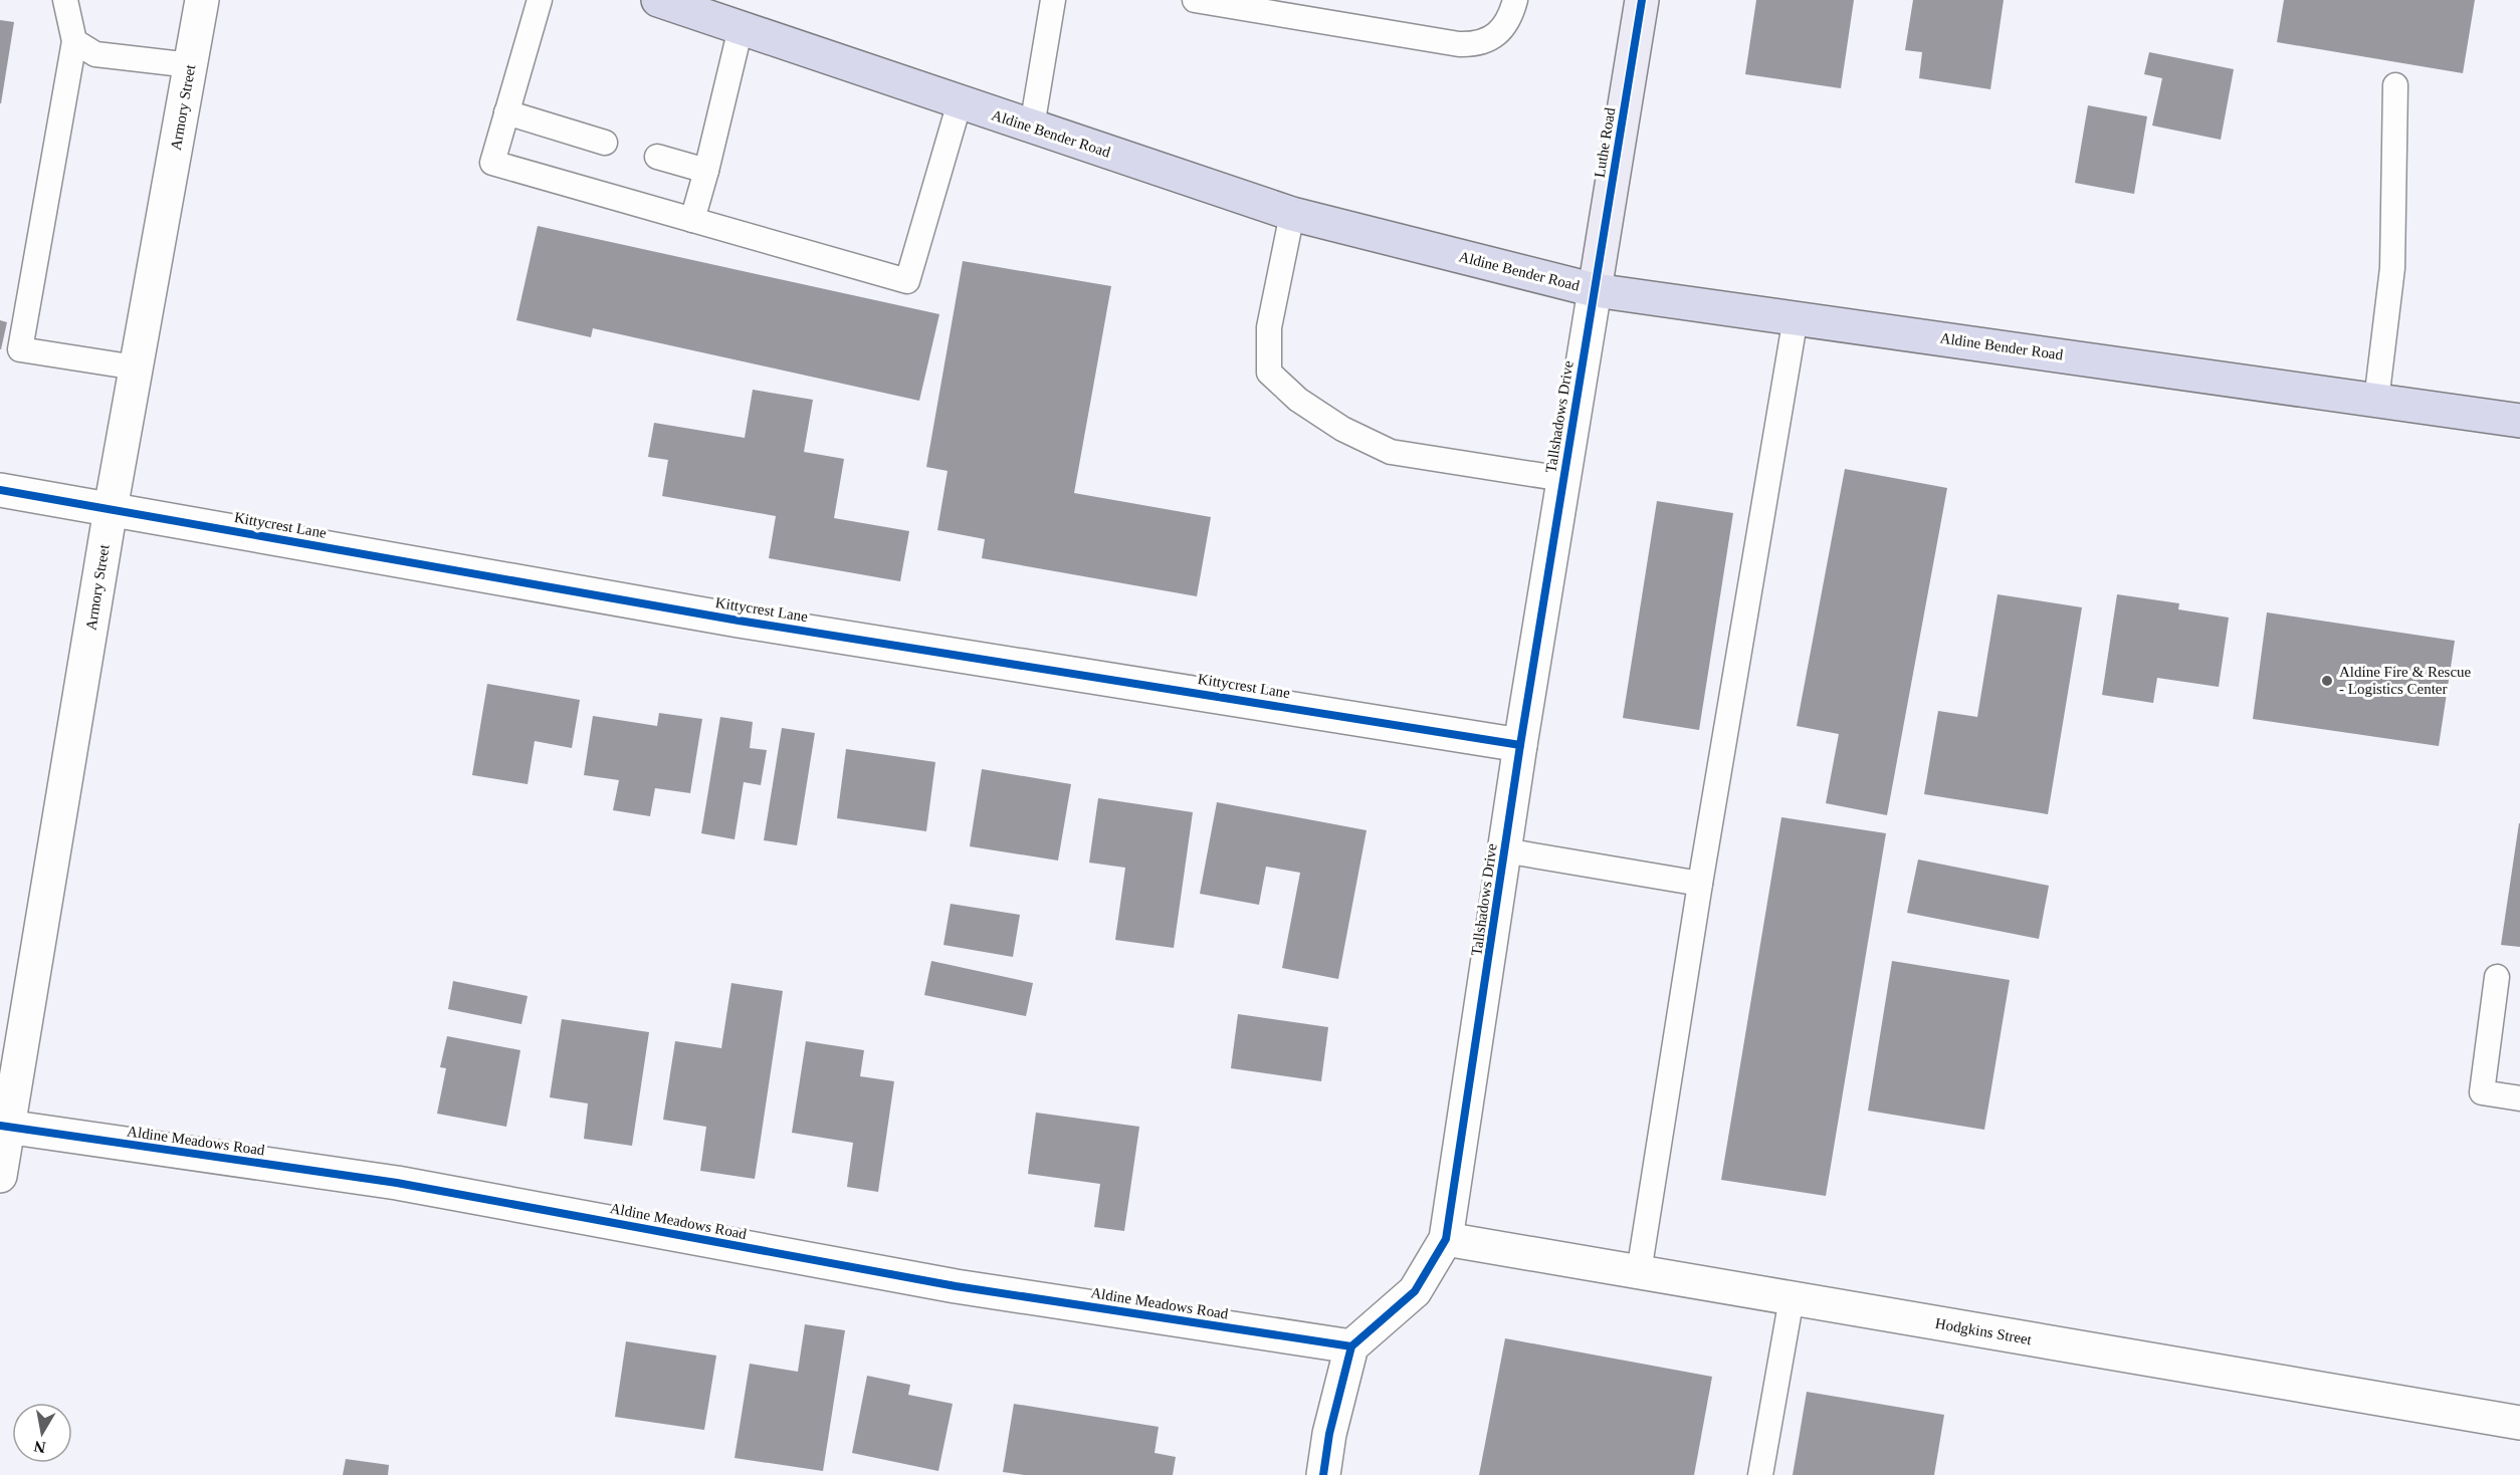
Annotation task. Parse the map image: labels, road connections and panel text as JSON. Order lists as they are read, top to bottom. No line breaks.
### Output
{"streets":{"main road":["Aldine Bender Road"],"street":["Armory Street","Luthe Road","Tallshadows Drive","Kittycrest Lane","Aldine Meadows Road","Hodgkins Street"]},"crossings":[["Armory Street","Kittycrest Lane"],["Armory Street","Aldine Meadows Road"],["Aldine Bender Road","Luthe Road"],["Aldine Bender Road","Tallshadows Drive"],["Luthe Road","Tallshadows Drive"],["Tallshadows Drive","Kittycrest Lane"],["Tallshadows Drive","Aldine Meadows Road"],["Tallshadows Drive","Hodgkins Street"]],"places":["Aldine Fire & Rescue - Logistics Center"],"north":"bottom"}
